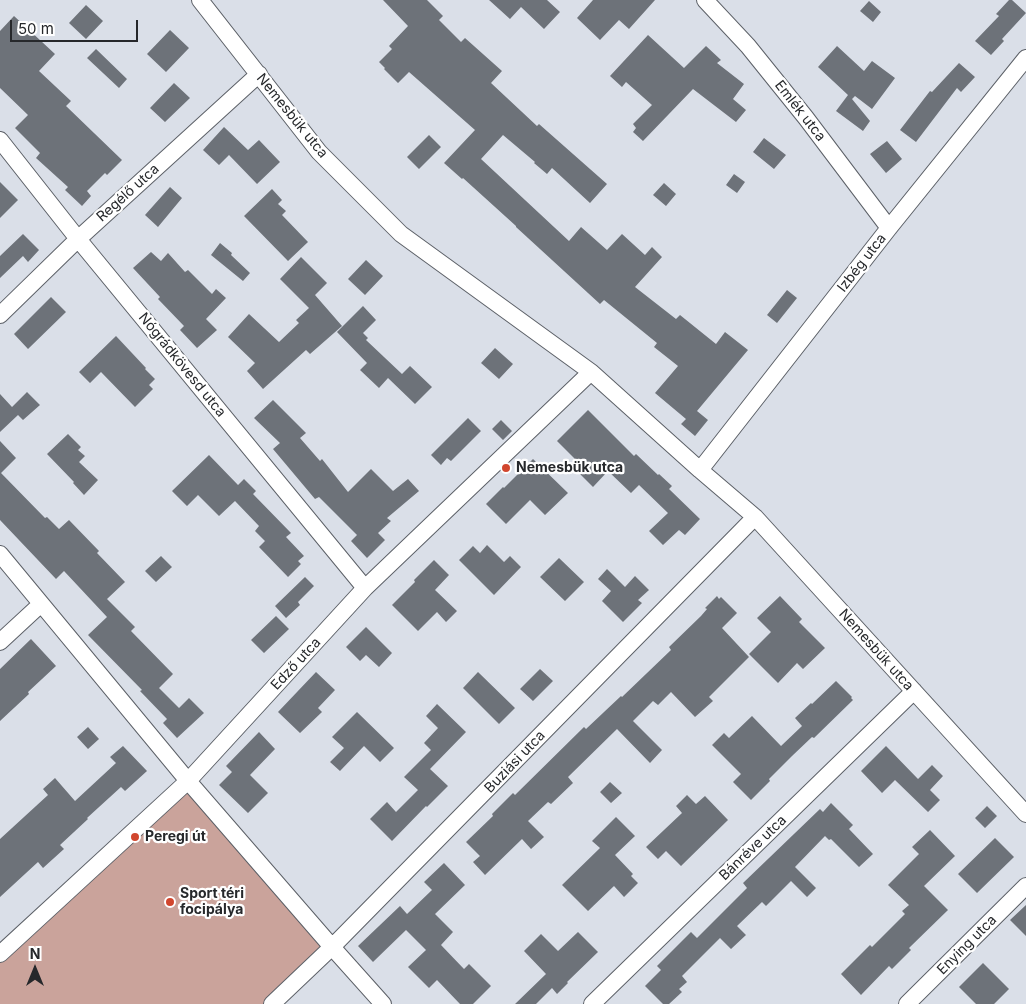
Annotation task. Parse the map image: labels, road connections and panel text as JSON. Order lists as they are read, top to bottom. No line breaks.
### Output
{"streets":{"street":["Emlék utca","Nemesbük utca","Regélő utca","Izbég utca","Nógrádkövesd utca","Edző utca","Buziási utca","Bánréve utca","Enying utca"]},"crossings":[["Emlék utca","Izbég utca"],["Nemesbük utca","Regélő utca"],["Nemesbük utca","Izbég utca"],["Nemesbük utca","Edző utca"],["Nemesbük utca","Buziási utca"],["Nemesbük utca","Bánréve utca"],["Regélő utca","Nógrádkövesd utca"],["Nógrádkövesd utca","Edző utca"]],"places":["Nemesbük utca","Peregi út","Sport téri focipálya"],"scale_bar":"50 m","north":"top"}
